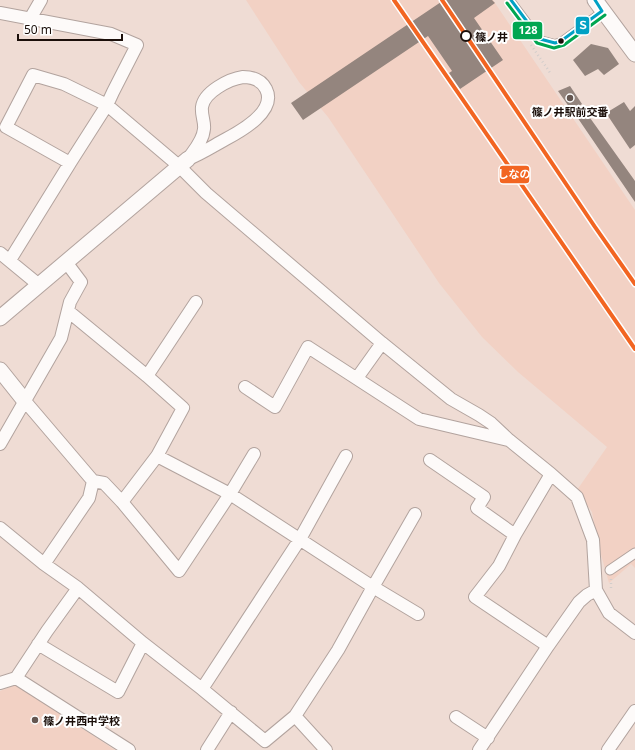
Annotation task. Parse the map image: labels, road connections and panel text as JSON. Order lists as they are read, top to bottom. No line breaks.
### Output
{"places":["篠ノ井","篠ノ井駅前交番","篠ノ井西中学校"],"lines":["transit line しなの","transit line Ｓ","transit line 128"],"scale_bar":"50 m"}
